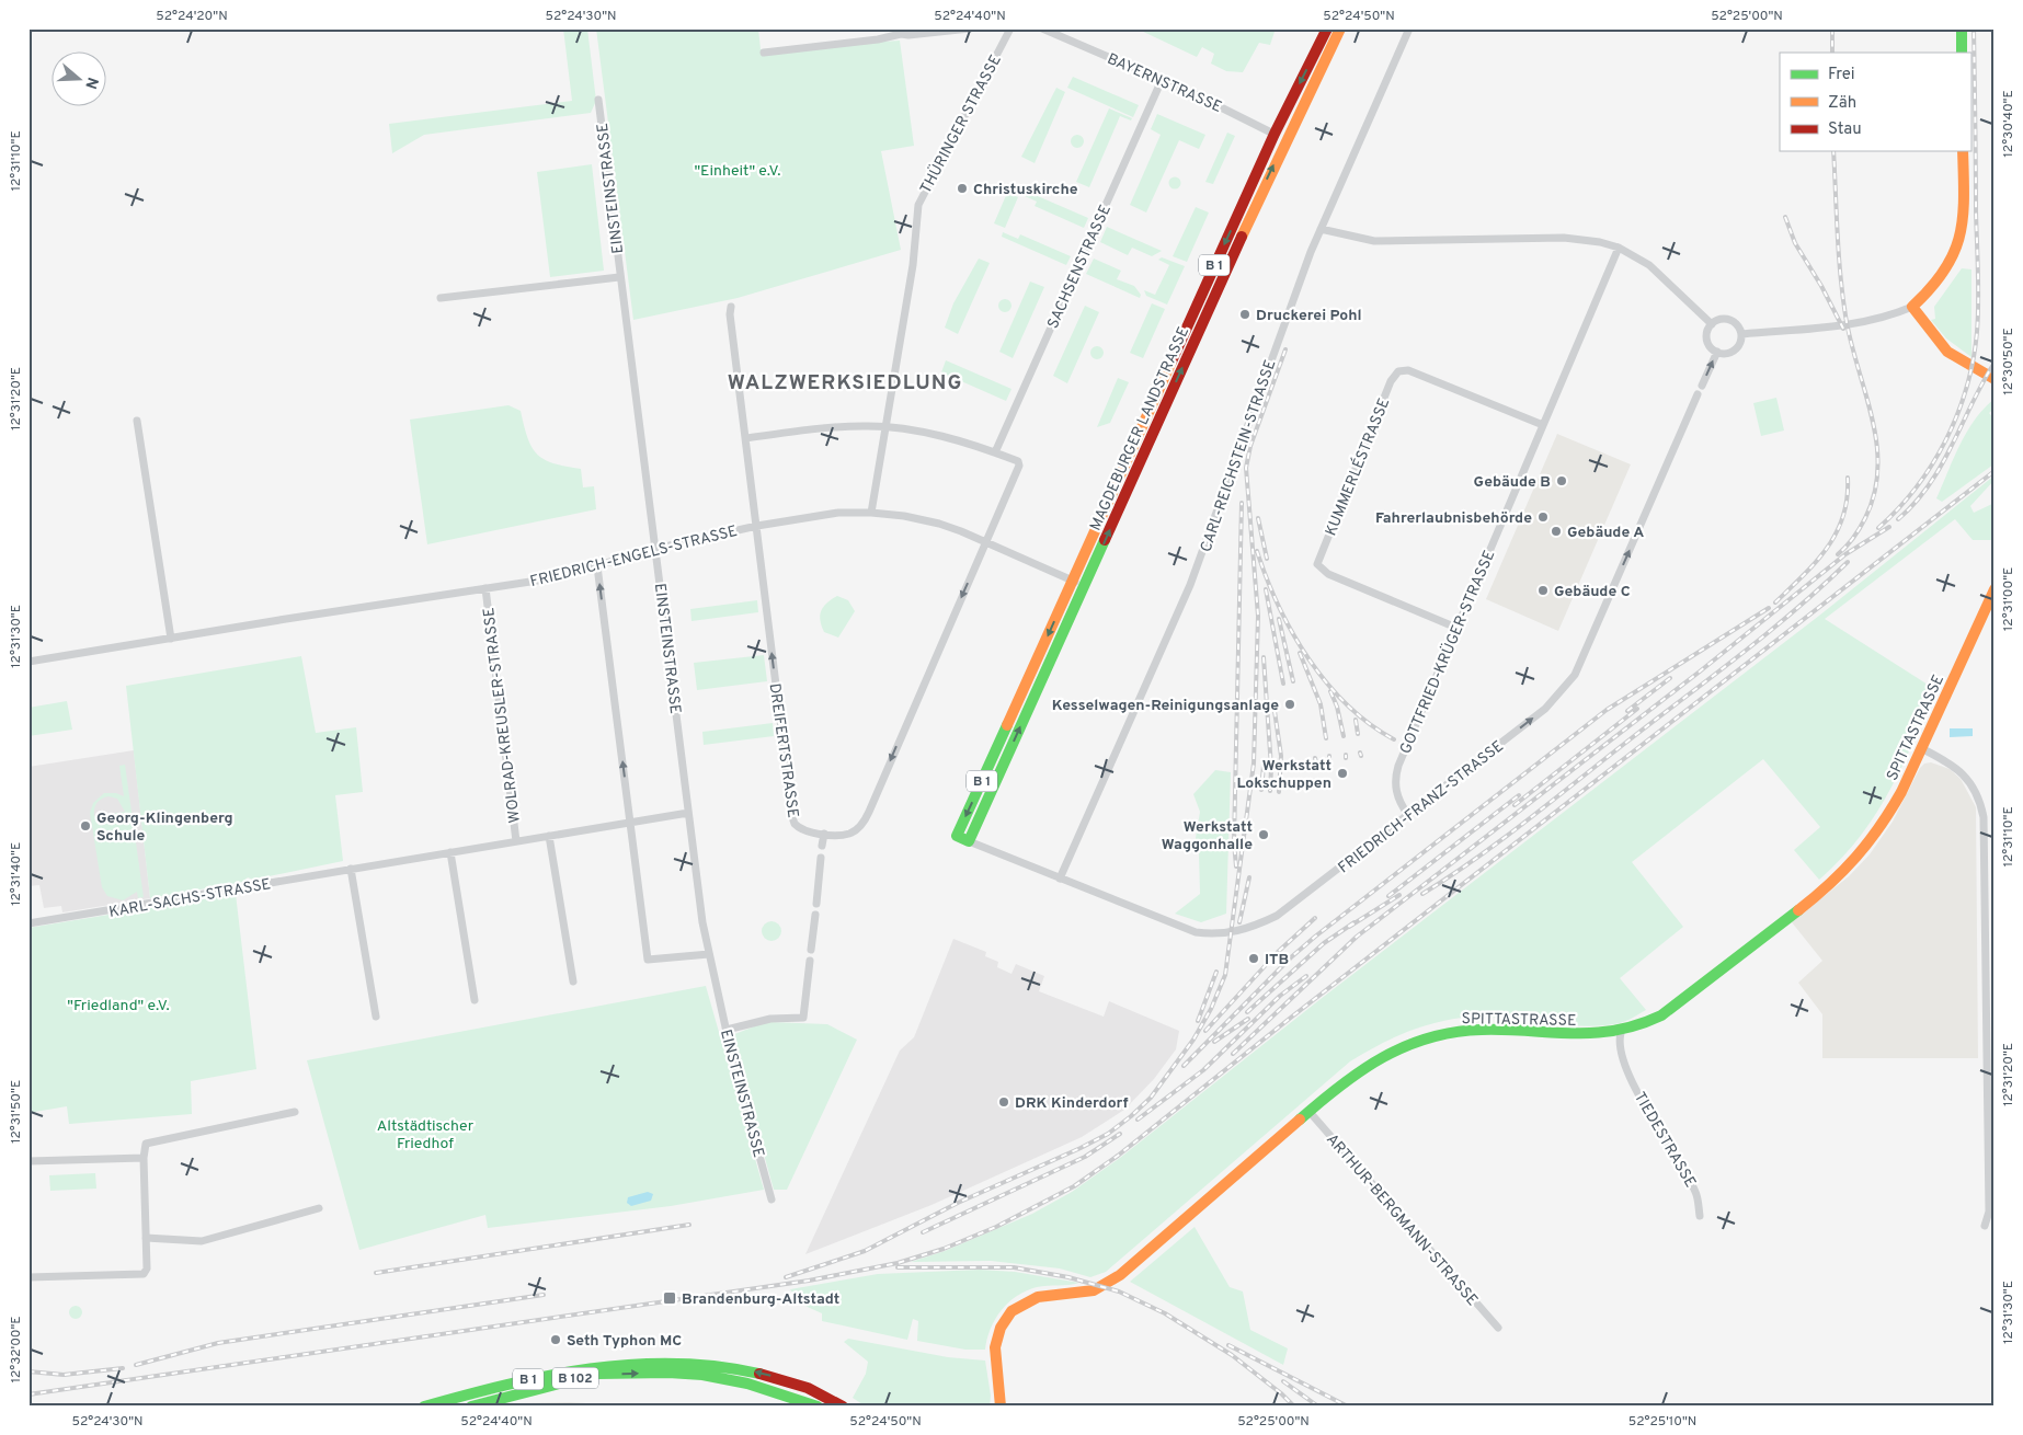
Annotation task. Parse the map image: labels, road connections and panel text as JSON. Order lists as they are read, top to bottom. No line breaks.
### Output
{"streets":{"main road":["B 1","MAGDEBURGER LANDSTRASSE","SPITTASTRASSE","B 102"],"street":["BAYERNSTRASSE","THÜRINGER STRASSE","EINSTEINSTRASSE","SACHSENSTRASSE","CARL-REICHSTEIN-STRASSE","KUMMERLÉSTRASSE","FRIEDRICH-ENGELS-STRASSE","GOTTFRIED-KRÜGER-STRASSE","WOLRAD-KREUSLER-STRASSE","DREIFERTSTRASSE","FRIEDRICH-FRANZ-STRASSE","KARL-SACHS-STRASSE","TIEDESTRASSE","ARTHUR-BERGMANN-STRASSE"]},"crossings":[["BAYERNSTRASSE","SACHSENSTRASSE"],["BAYERNSTRASSE","MAGDEBURGER LANDSTRASSE"],["THÜRINGER STRASSE","FRIEDRICH-ENGELS-STRASSE"],["EINSTEINSTRASSE","FRIEDRICH-ENGELS-STRASSE"],["EINSTEINSTRASSE","KARL-SACHS-STRASSE"],["SACHSENSTRASSE","DREIFERTSTRASSE"],["MAGDEBURGER LANDSTRASSE","FRIEDRICH-ENGELS-STRASSE"],["MAGDEBURGER LANDSTRASSE","FRIEDRICH-FRANZ-STRASSE"],["CARL-REICHSTEIN-STRASSE","FRIEDRICH-FRANZ-STRASSE"],["KUMMERLÉSTRASSE","GOTTFRIED-KRÜGER-STRASSE"],["FRIEDRICH-ENGELS-STRASSE","WOLRAD-KREUSLER-STRASSE"],["FRIEDRICH-ENGELS-STRASSE","DREIFERTSTRASSE"],["GOTTFRIED-KRÜGER-STRASSE","FRIEDRICH-FRANZ-STRASSE"],["WOLRAD-KREUSLER-STRASSE","KARL-SACHS-STRASSE"],["SPITTASTRASSE","TIEDESTRASSE"],["SPITTASTRASSE","ARTHUR-BERGMANN-STRASSE"]],"one_way":["FRIEDRICH-FRANZ-STRASSE"],"districts":["WALZWERKSIEDLUNG"],"parks":["\"Einheit\" e.V.","\"Friedland\" e.V.","Altstädtischer Friedhof"],"places":{"other":["Christuskirche","Druckerei Pohl","Gebäude B","Fahrerlaubnisbehörde","Gebäude A","Gebäude C","Kesselwagen-Reinigungsanlage","Werkstatt Lokschuppen","Georg-Klingenberg Schule","Werkstatt Waggonhalle","ITB","DRK Kinderdorf","Seth Typhon MC"],"transit":["Brandenburg-Altstadt"]},"legend":["Frei","Zäh","Stau"],"north":"right","coordinates":["52°24'20\"N","52°24'30\"N","52°24'40\"N","52°24'50\"N","52°25'00\"N","12°30'40\"E","12°31'10\"E","12°30'50\"E","12°31'20\"E","12°31'00\"E","12°31'30\"E","12°31'40\"E","12°31'50\"E","12°32'00\"E","52°25'10\"N"]}
